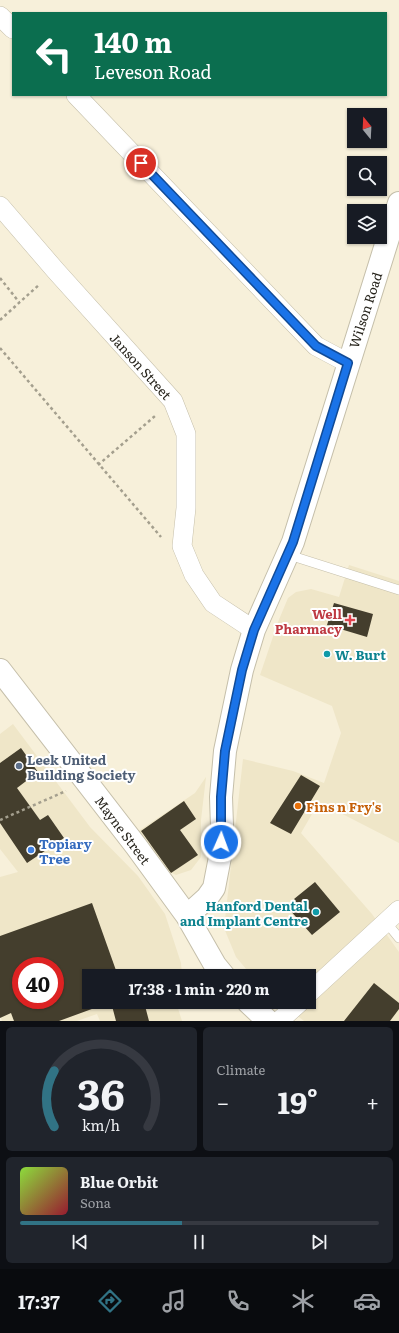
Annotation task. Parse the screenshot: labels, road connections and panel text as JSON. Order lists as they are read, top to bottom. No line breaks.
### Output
{"streets":{"street":["Wilson Road","Janson Street","Mayne Street"]},"crossings":[["Wilson Road","Janson Street"],["Wilson Road","Mayne Street"]],"places":{"health":["Well Pharmacy"],"other":["W. Burt","Leek United Building Society","Fins n Fry's","Topiary Tree","Hanford Dental and Implant Centre"]},"north":"top","page":{"turn":["140 m","Leveson Road"],"limit":"40","trip":"17:38 · 1 min · 220 m","tile":"Climate","heat":["−","19°","+"],"song":["Blue Orbit","Sona"],"tabs":"17:37","gauge":["36","km/h"]}}
